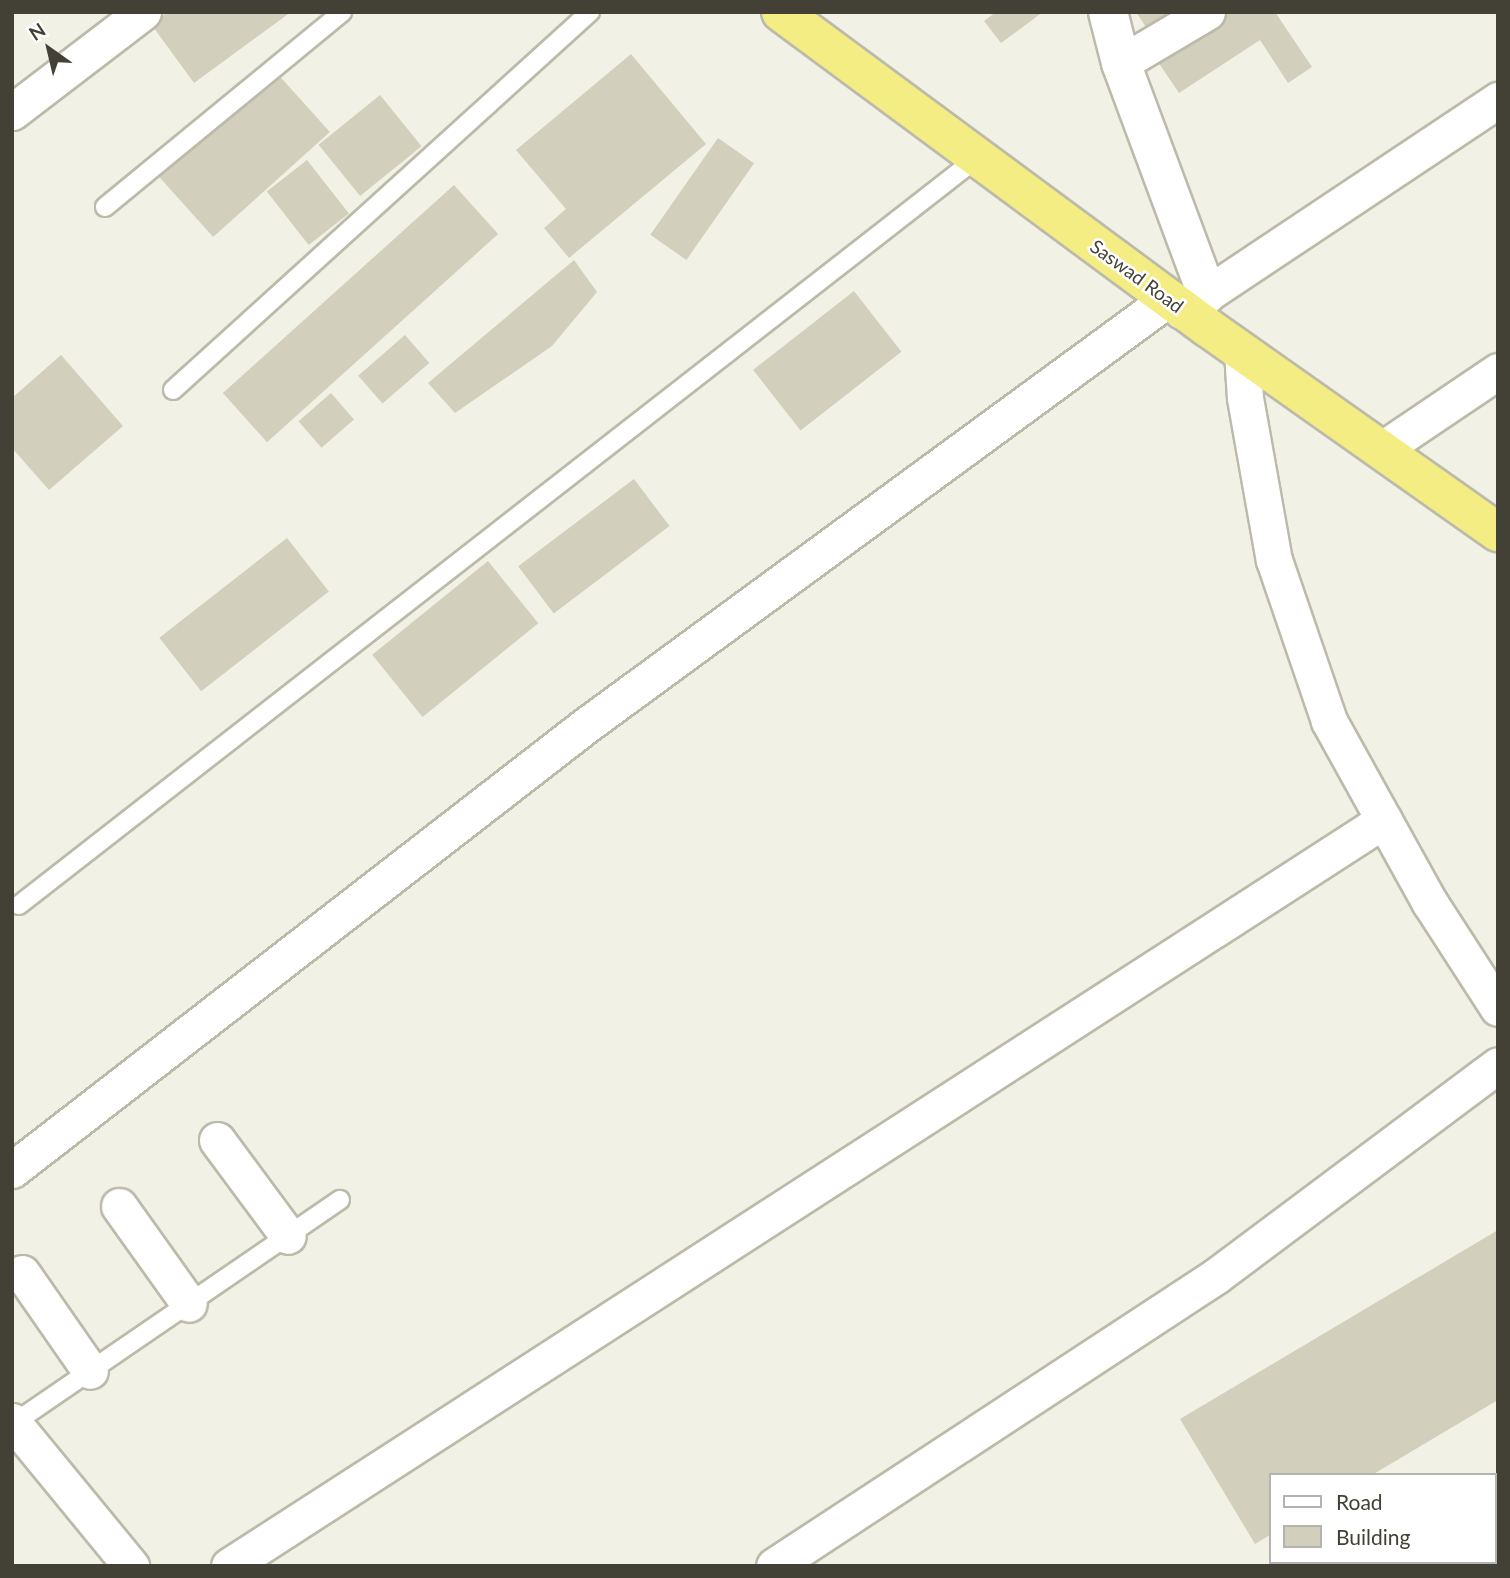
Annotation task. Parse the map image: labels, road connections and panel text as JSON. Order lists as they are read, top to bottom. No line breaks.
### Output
{"streets":{"highway":["Saswad Road"]},"legend":["Road","Building"],"north":"top left"}
